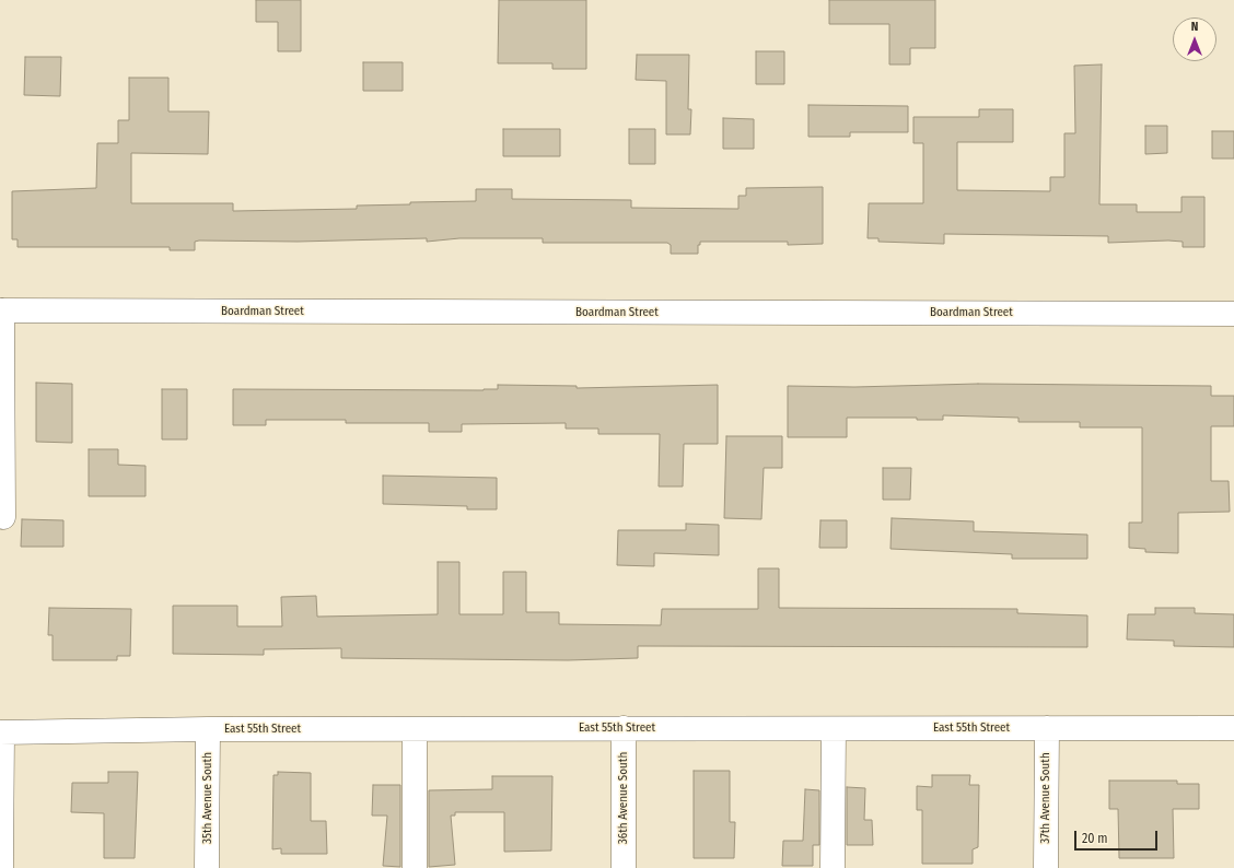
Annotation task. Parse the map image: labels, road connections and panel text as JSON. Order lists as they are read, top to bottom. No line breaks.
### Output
{"streets":{"street":["Boardman Street","East 55th Street","35th Avenue South","36th Avenue South","37th Avenue South"]},"crossings":[["East 55th Street","35th Avenue South"],["East 55th Street","36th Avenue South"],["East 55th Street","37th Avenue South"]],"scale_bar":"20 m","north":"top"}
